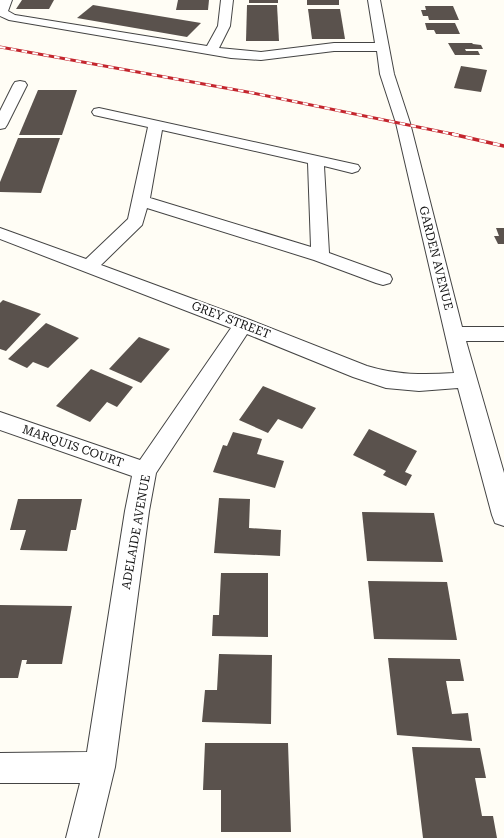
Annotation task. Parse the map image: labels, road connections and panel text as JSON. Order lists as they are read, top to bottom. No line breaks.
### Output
{"streets":{"street":["GARDEN AVENUE","GREY STREET","MARQUIS COURT","ADELAIDE AVENUE"]},"crossings":[["GARDEN AVENUE","GREY STREET"],["GREY STREET","ADELAIDE AVENUE"],["MARQUIS COURT","ADELAIDE AVENUE"]]}
